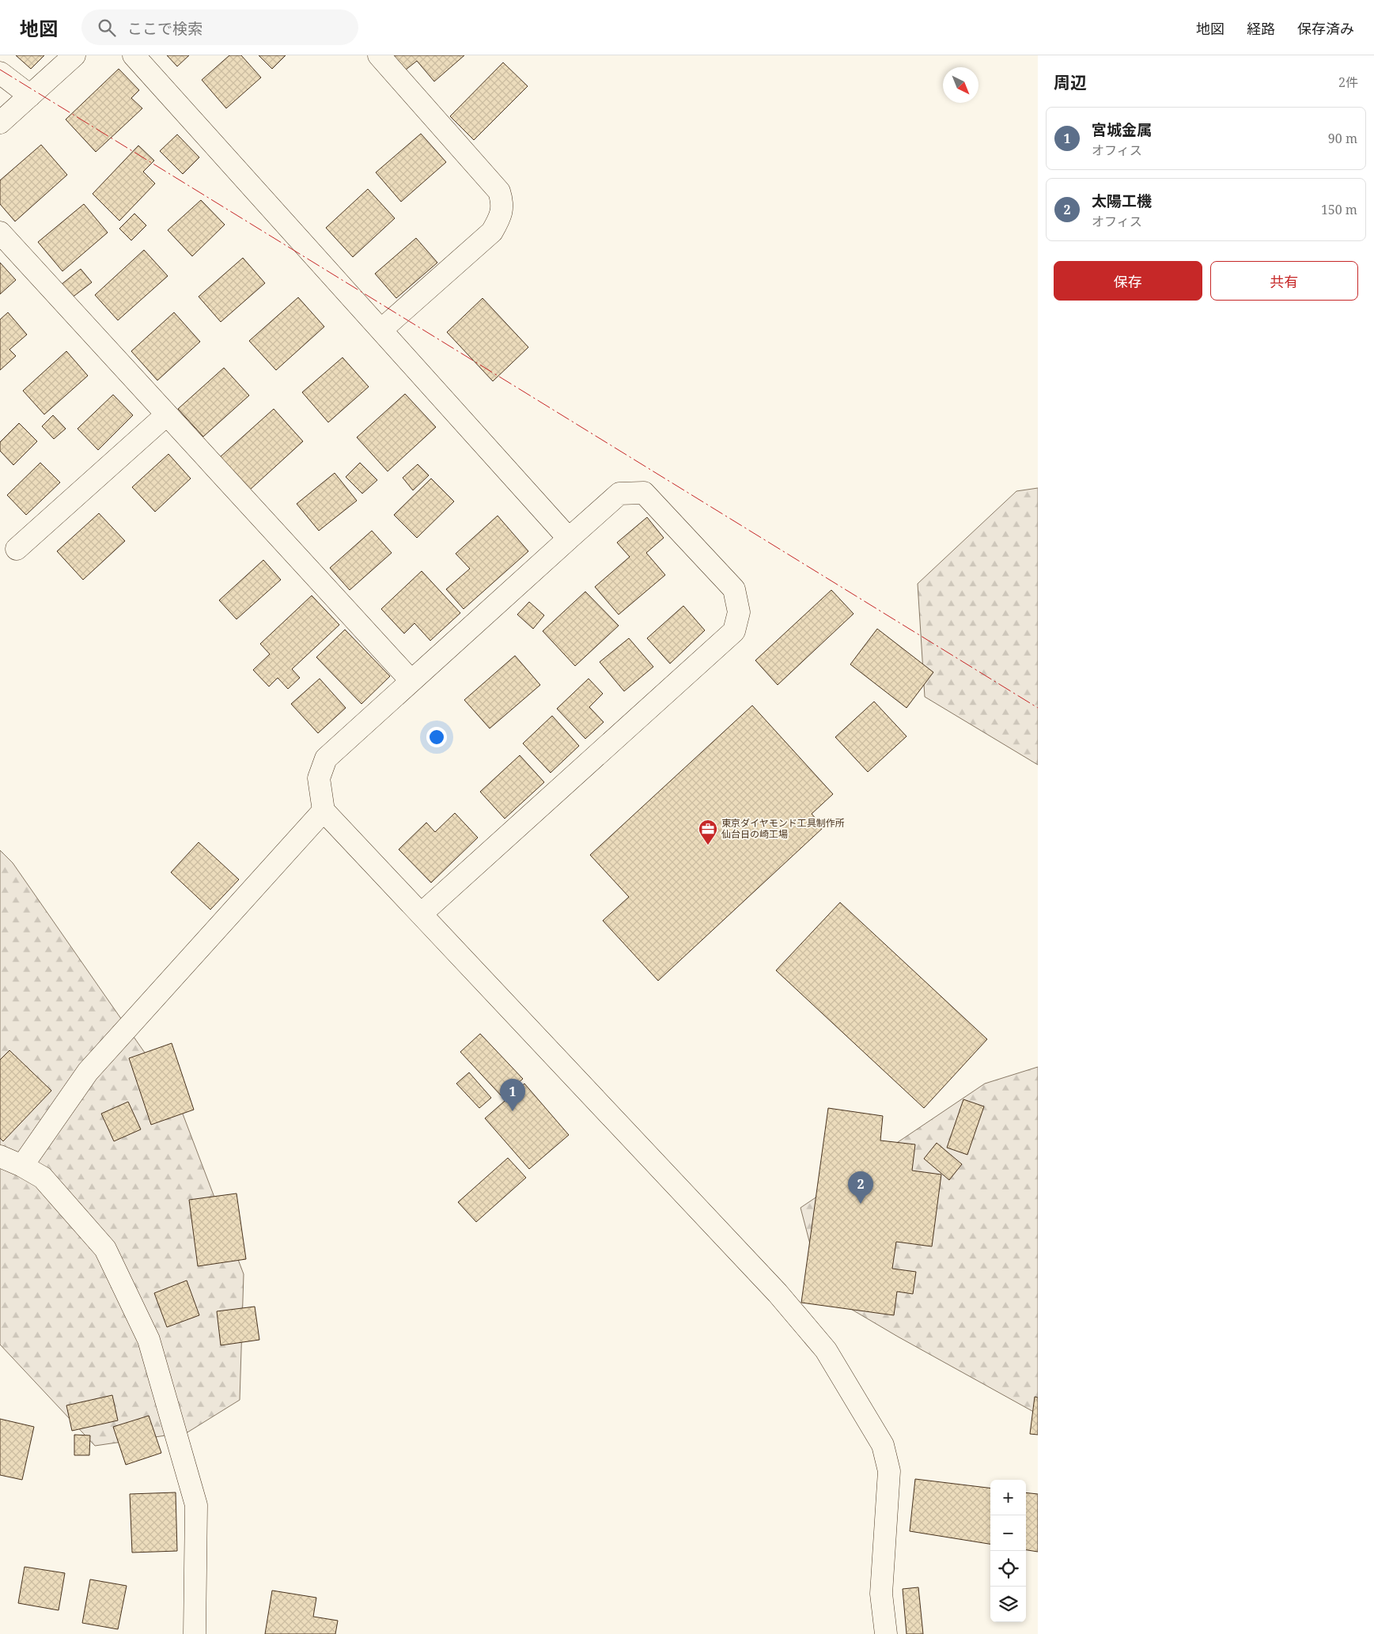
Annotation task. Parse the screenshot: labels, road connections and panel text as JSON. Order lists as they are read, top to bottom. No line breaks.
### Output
{"places":{"office":["東京ダイヤモンド工具制作所 仙台日の崎工場"]},"north":"bottom right","page":{"header":"地図","search":"ここで検索","nav":["地図","経路","保存済み"],"heading":["周辺","2件"],"list":[{"mark":"1","name":"宮城金属","note":"オフィス","value":"90 m"},{"mark":"2","name":"太陽工機","note":"オフィス","value":"150 m"}],"buttons":["保存","共有"],"pins":["1","2"],"map_buttons":["+","−"]}}
